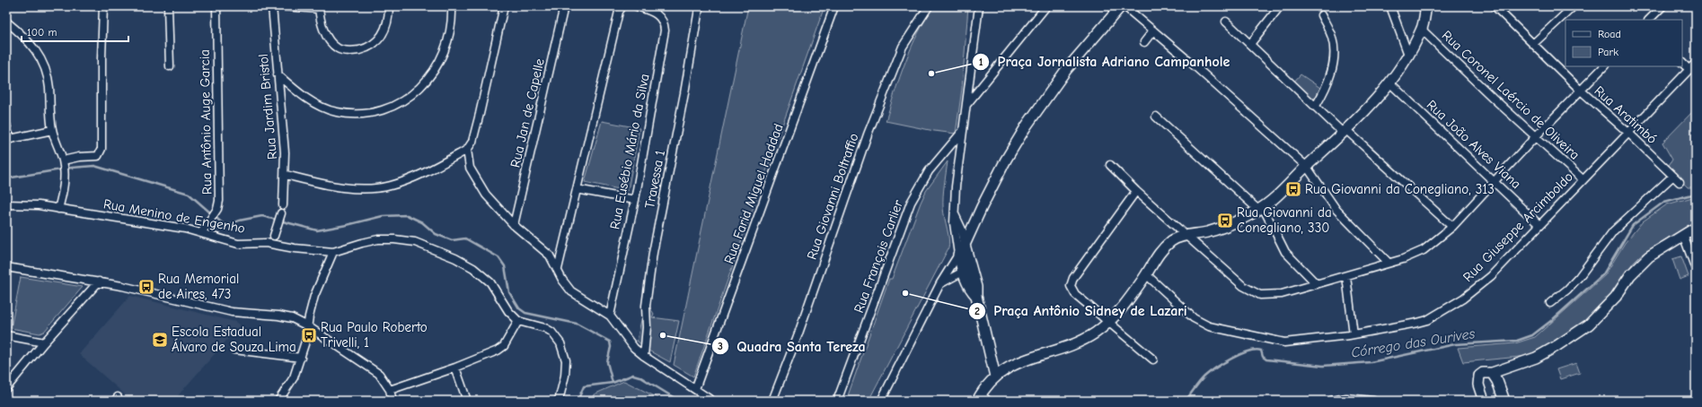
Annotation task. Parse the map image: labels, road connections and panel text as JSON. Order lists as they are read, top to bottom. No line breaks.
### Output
{"streets":{"street":["Rua Coronel Laércio de Oliveira","Rua Jardim Bristol","Rua Jan de Capelle","Rua Aratimbó","Rua Antônio Auge Garcia","Rua João Alves Viana","Rua Eusébio Mário da Silva","Travessa 1","Rua Farid Miguel Haddad","Rua Giovanni Boltraffio","Rua Menino de Engenho","Rua Giuseppe Arcimboldo","Rua François Carlier"]},"crossings":[["Rua Coronel Laércio de Oliveira","Rua Giuseppe Arcimboldo"],["Rua Aratimbó","Rua Giuseppe Arcimboldo"],["Rua Antônio Auge Garcia","Rua Menino de Engenho"],["Rua João Alves Viana","Rua Giuseppe Arcimboldo"]],"water":["Córrego das Ourives"],"places":{"other":["Praça Jornalista Adriano Campanhole","Praça Antônio Sidney de Lazari","Quadra Santa Tereza"],"bus stop":["Rua Giovanni da Conegliano, 313","Rua Giovanni da Conegliano, 330","Rua Memorial de Aires, 473","Rua Paulo Roberto Trivelli, 1"],"school or university":["Escola Estadual Álvaro de Souza Lima"]},"legend":["Road","Park"],"scale_bar":"100 m"}
